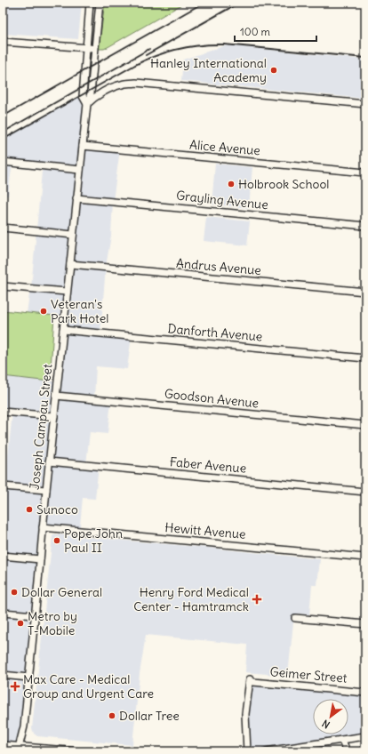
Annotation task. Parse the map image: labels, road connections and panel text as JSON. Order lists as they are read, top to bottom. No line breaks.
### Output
{"streets":{"street":["Alice Avenue","Grayling Avenue","Andrus Avenue","Danforth Avenue","Goodson Avenue","Joseph Campau Street","Faber Avenue","Hewitt Avenue","Geimer Street"]},"crossings":[["Alice Avenue","Joseph Campau Street"],["Grayling Avenue","Joseph Campau Street"],["Andrus Avenue","Joseph Campau Street"],["Danforth Avenue","Joseph Campau Street"],["Goodson Avenue","Joseph Campau Street"],["Joseph Campau Street","Faber Avenue"],["Joseph Campau Street","Hewitt Avenue"]],"places":{"other":["Hanley International Academy","Holbrook School","Veteran's Park Hotel","Sunoco","Pope John Paul II","Dollar General","Metro by T-Mobile","Dollar Tree"],"health":["Henry Ford Medical Center - Hamtramck","Max Care - Medical Group and Urgent Care"]},"scale_bar":"100 m","north":"bottom left"}
